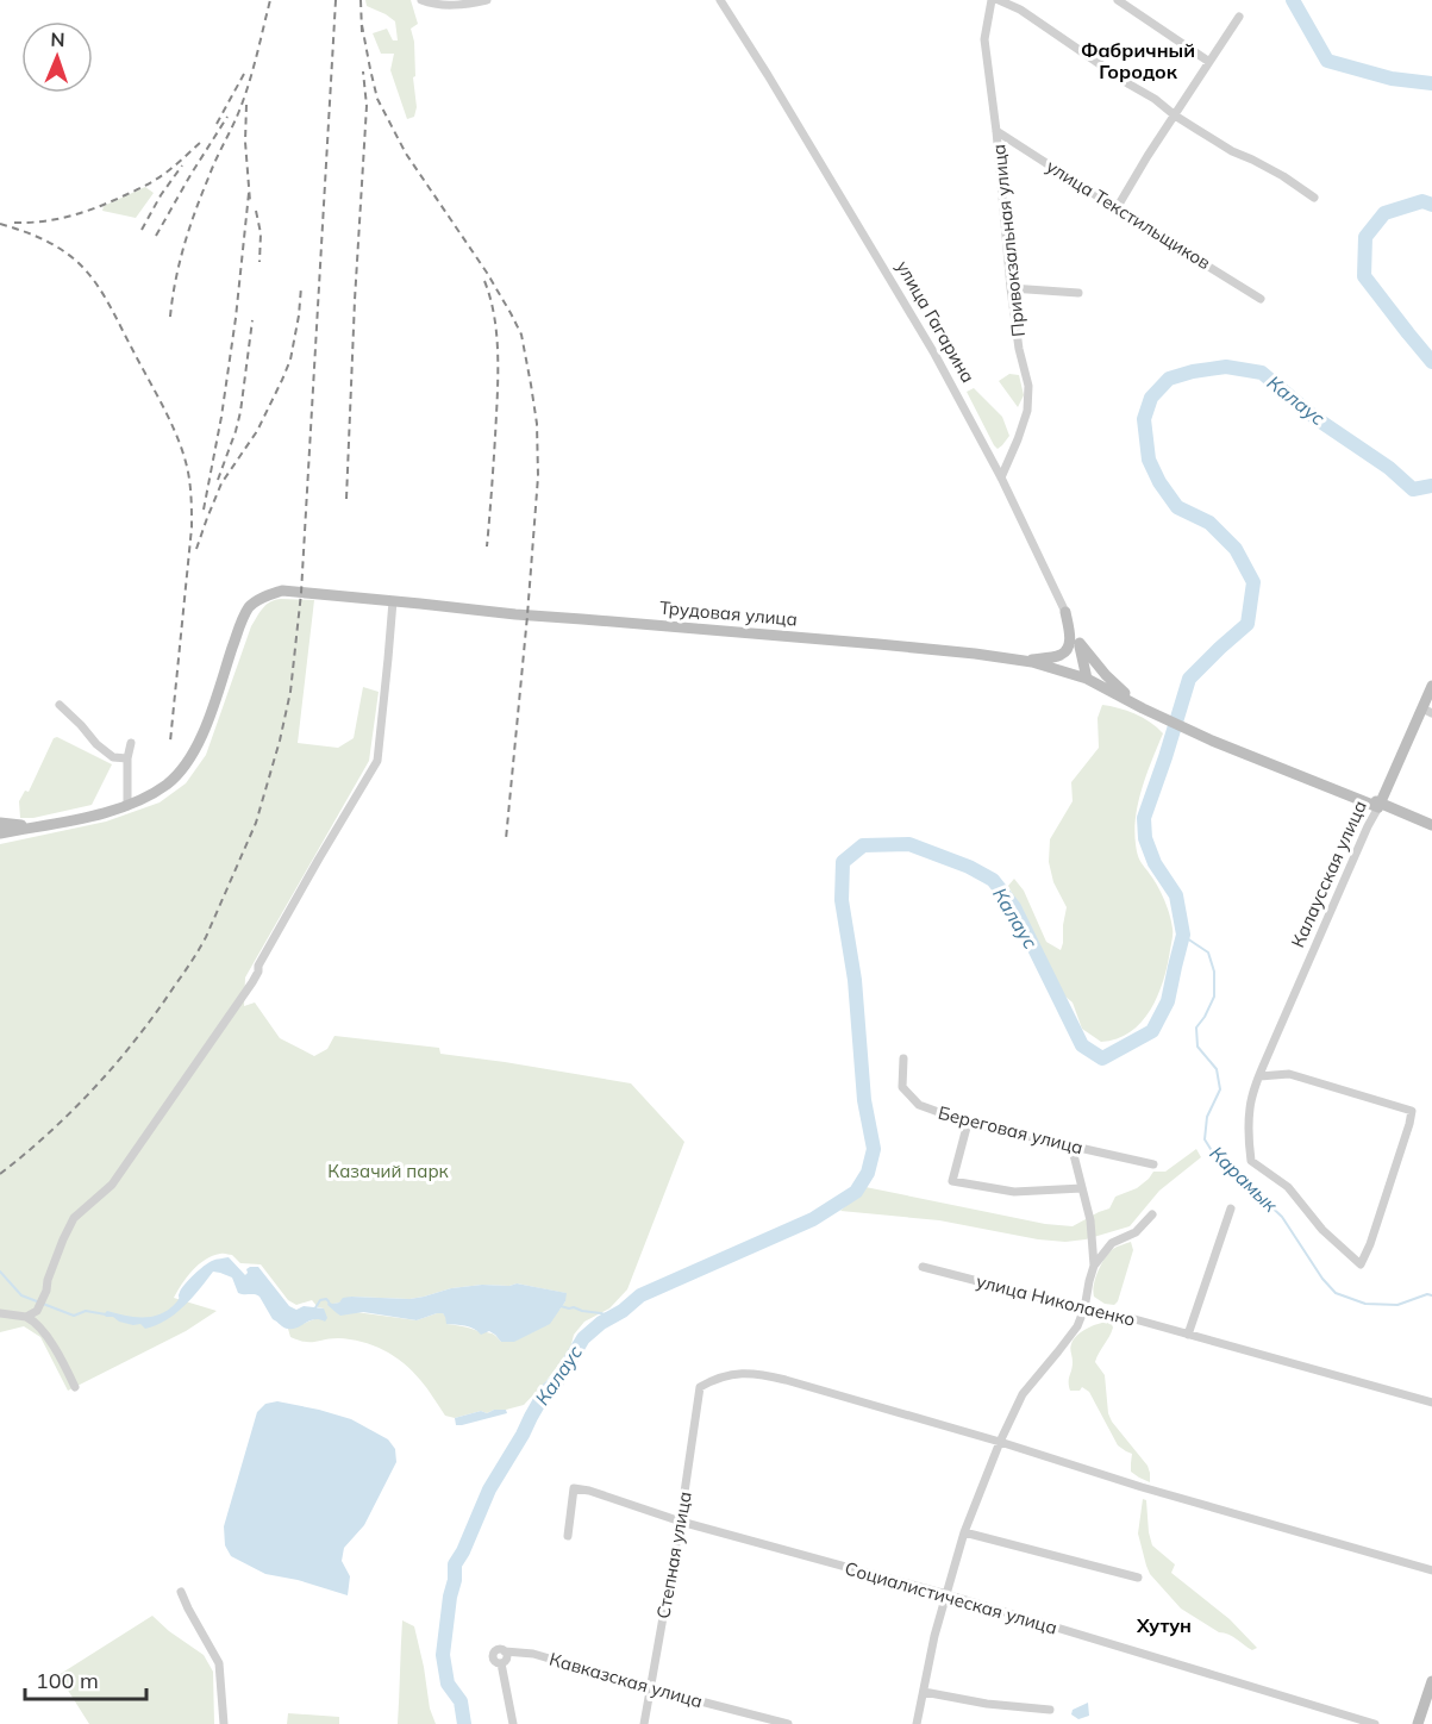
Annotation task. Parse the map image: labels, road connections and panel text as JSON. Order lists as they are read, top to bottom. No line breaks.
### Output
{"streets":{"main road":["улица Гагарина","Трудовая улица","Калаусская улица"],"street":["улица Текстильщиков","Привокзальная улица","Береговая улица","улица Николаенко","Степная улица","Социалистическая улица","Кавказская улица"]},"crossings":[["улица Текстильщиков","Привокзальная улица"],["Привокзальная улица","улица Гагарина"],["улица Гагарина","Трудовая улица"],["Степная улица","Социалистическая улица"],["Степная улица","Кавказская улица"]],"districts":["Фабричный Городок","Хутун"],"water":["Калаус","Карамык"],"parks":["Казачий парк"],"scale_bar":"100 m","north":"top"}
